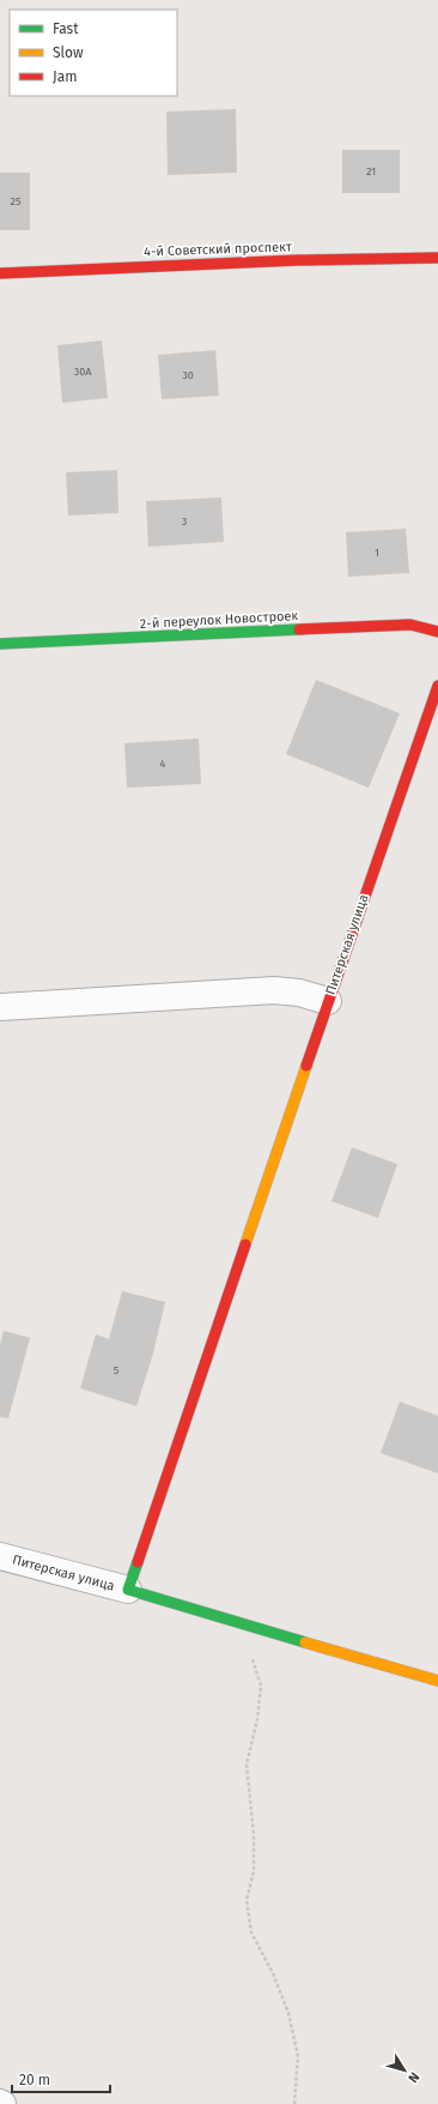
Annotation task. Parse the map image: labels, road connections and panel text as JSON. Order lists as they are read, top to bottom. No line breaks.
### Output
{"streets":{"street":["4-й Советский проспект","2-й переулок Новостроек","Питерская улица"]},"house_numbers":["21","25","30А","30","3","1","4","5"],"legend":["Fast","Slow","Jam"],"scale_bar":"20 m","north":"bottom right"}
